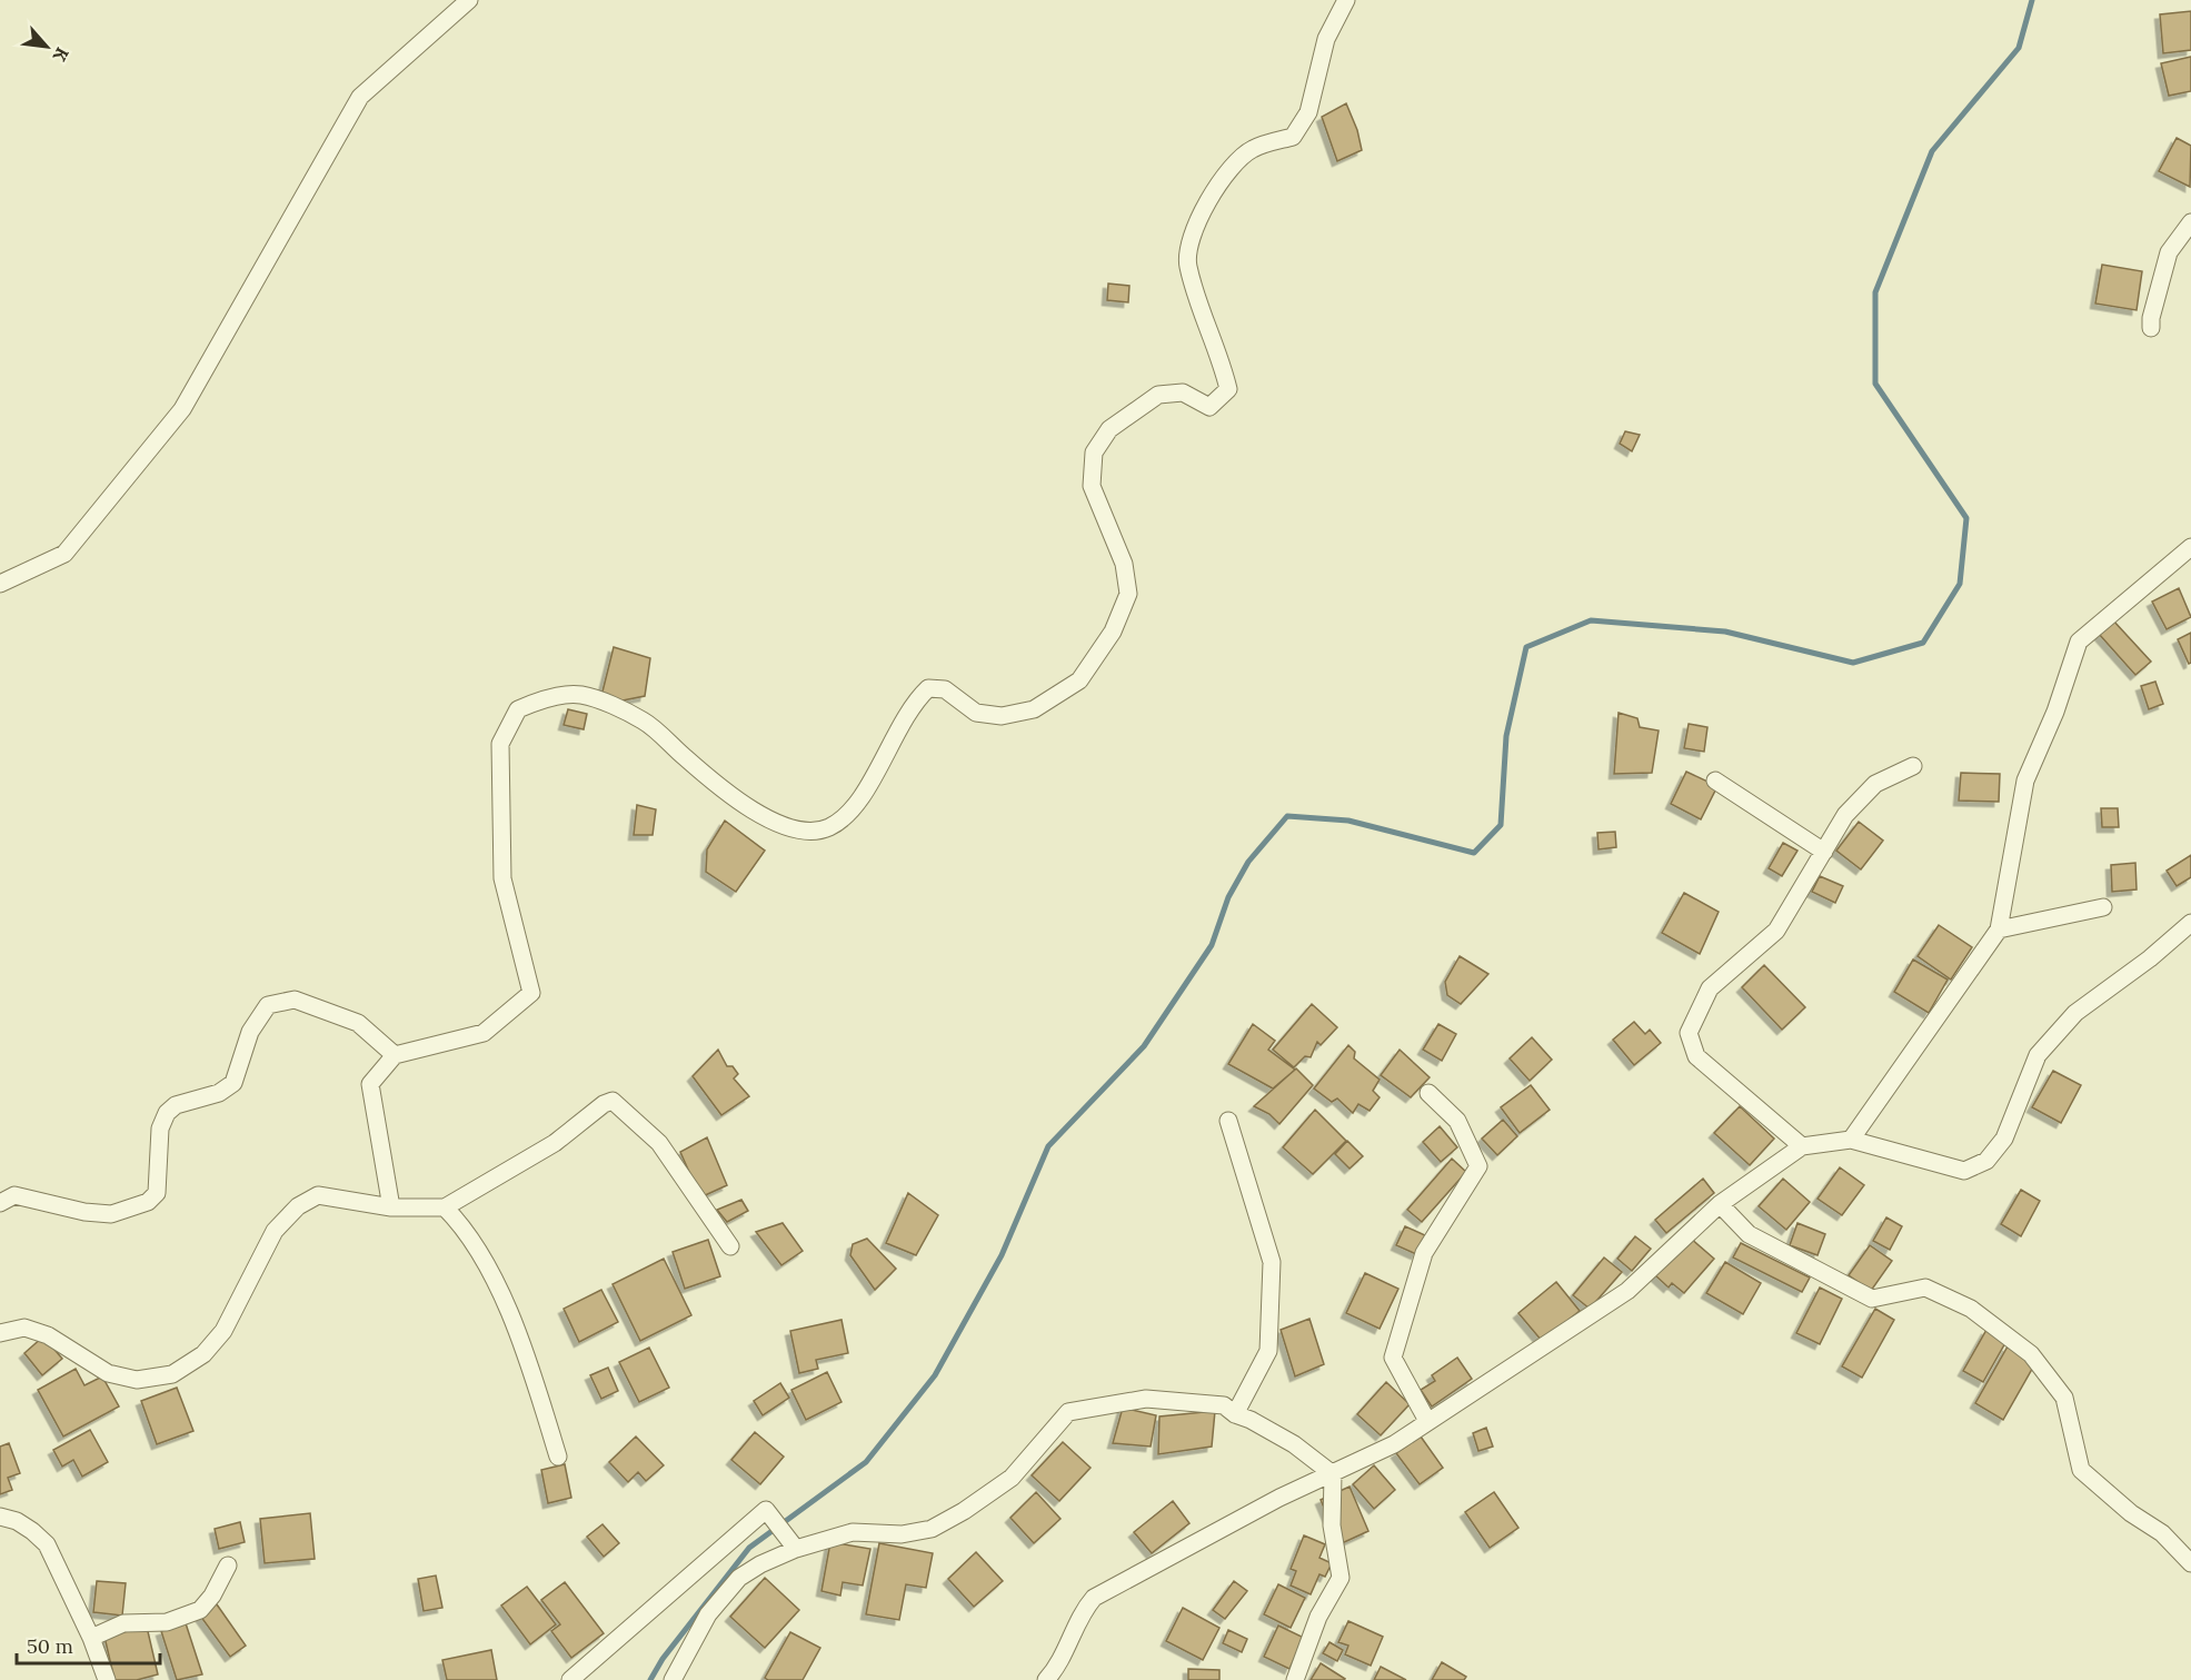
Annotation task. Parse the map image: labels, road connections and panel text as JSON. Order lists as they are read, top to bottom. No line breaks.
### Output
{"scale_bar":"50 m","north":"bottom right"}
